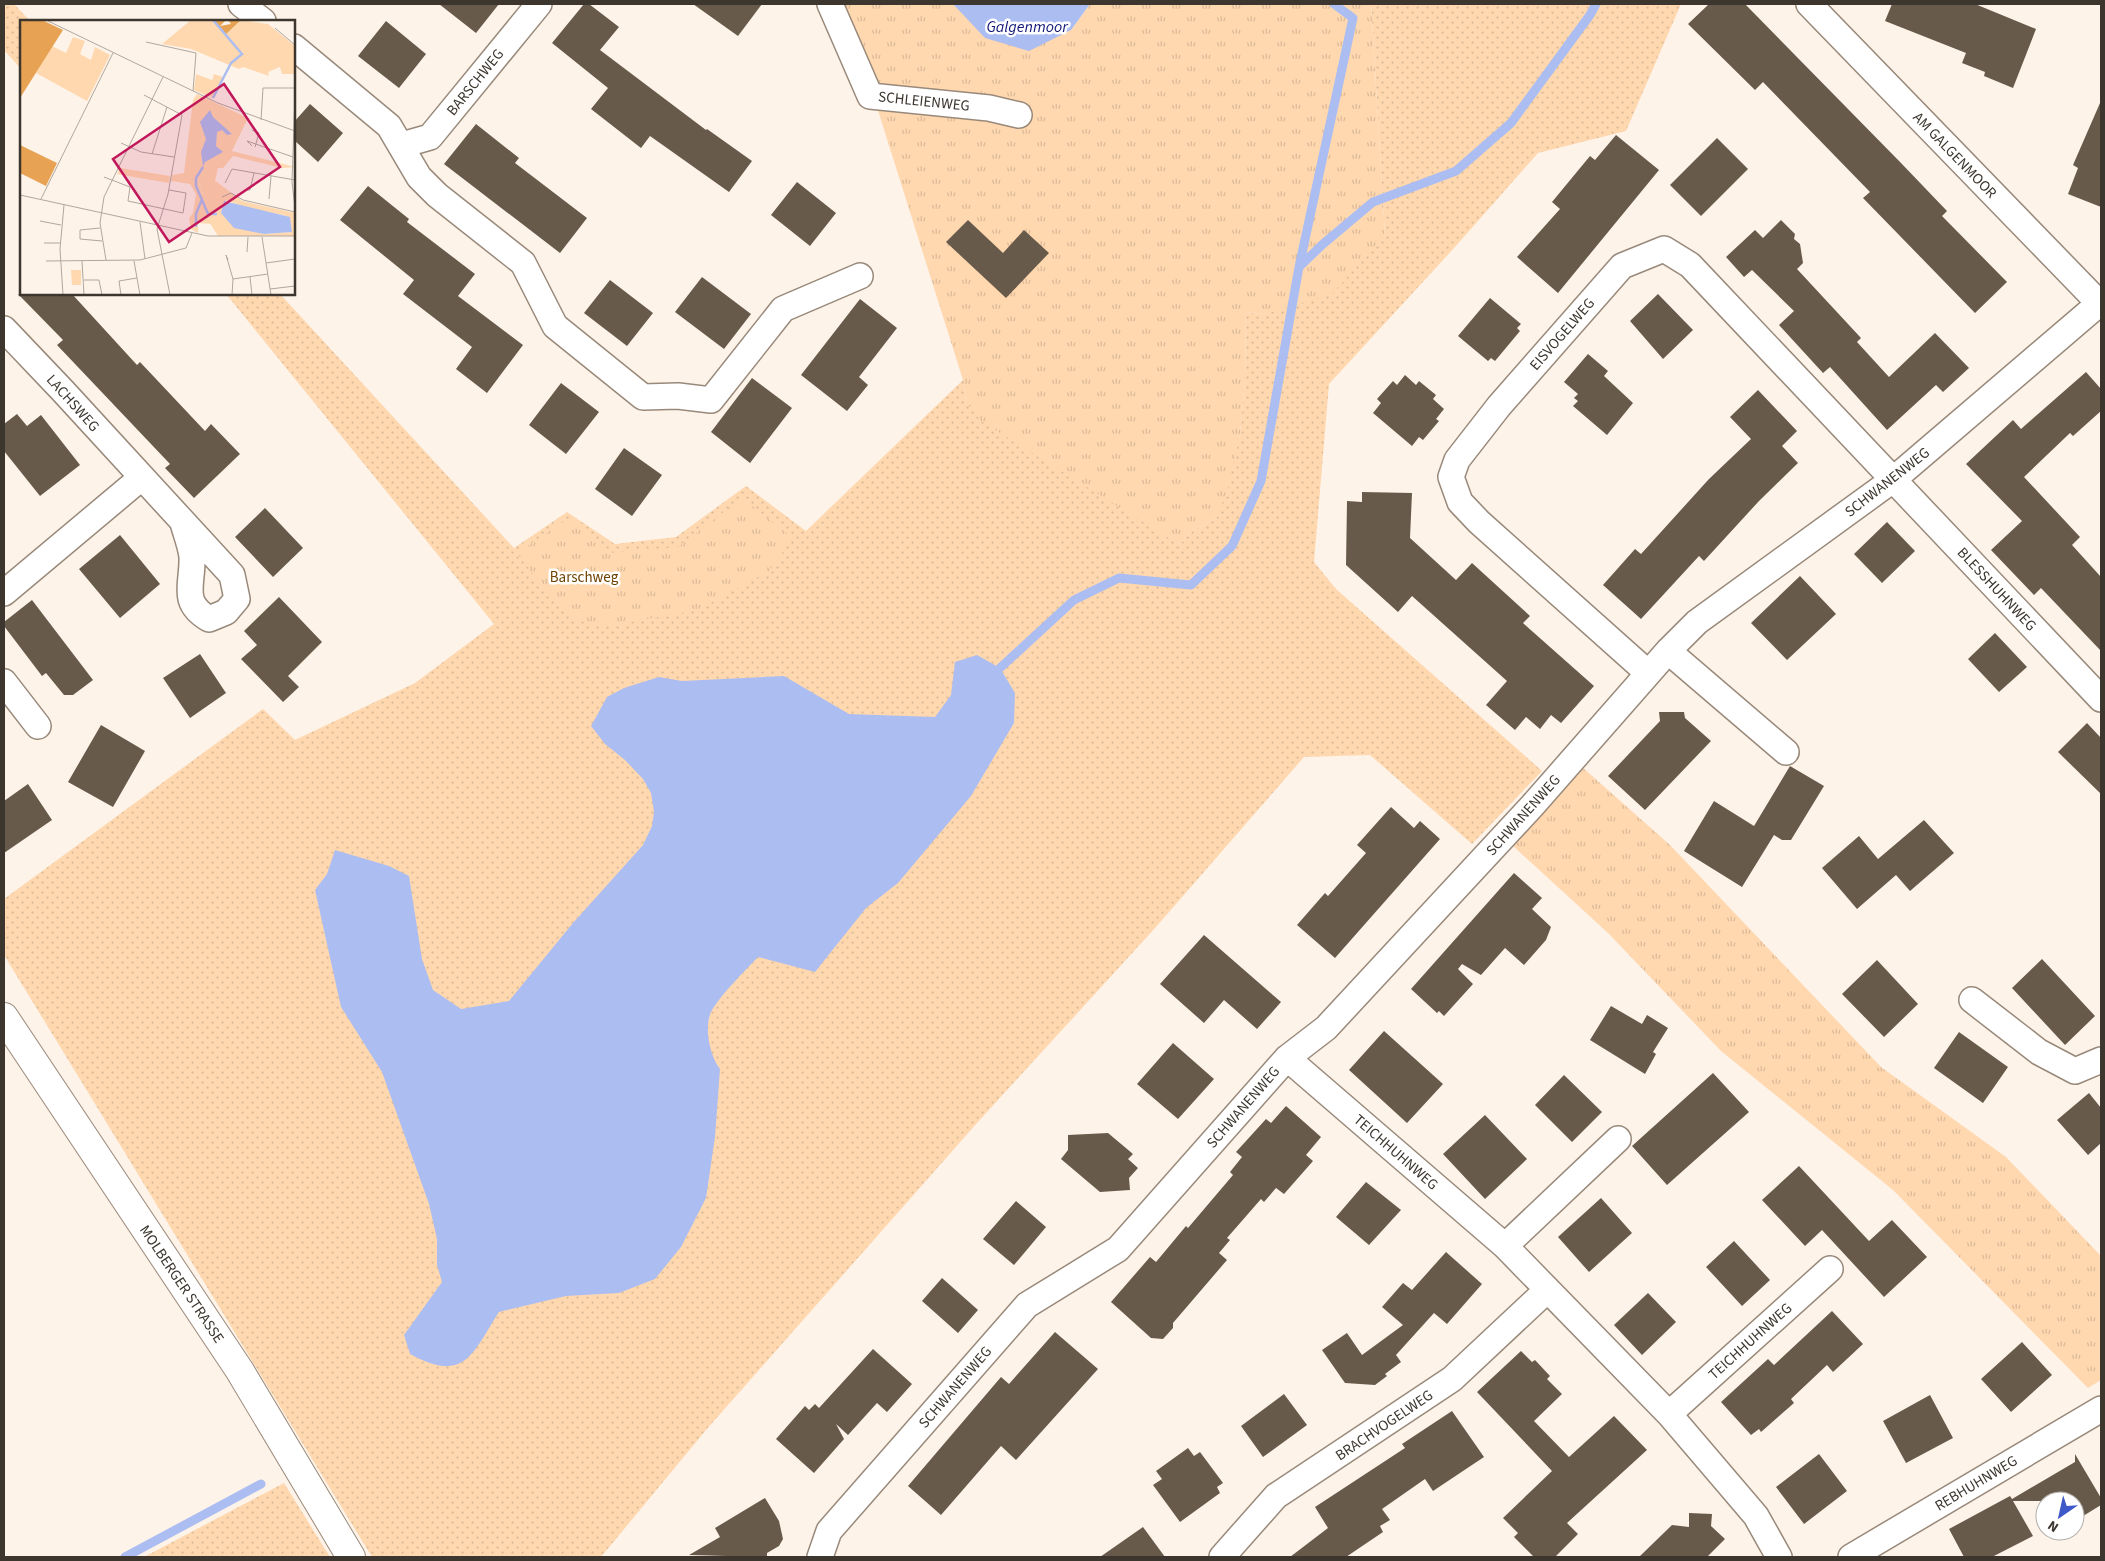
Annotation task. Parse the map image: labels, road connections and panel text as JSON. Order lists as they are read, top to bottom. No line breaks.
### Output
{"streets":{"main road":["MOLBERGER STRASSE"],"street":["BARSCHWEG","SCHLEIENWEG","AM GALGENMOOR","EISVOGELWEG","LACHSWEG","SCHWANENWEG","BLESSHUHNWEG","TEICHHUHNWEG","BRACHVOGELWEG","REBHUHNWEG"]},"crossings":[["AM GALGENMOOR","SCHWANENWEG"],["EISVOGELWEG","SCHWANENWEG"],["EISVOGELWEG","BLESSHUHNWEG"],["SCHWANENWEG","BLESSHUHNWEG"],["SCHWANENWEG","TEICHHUHNWEG"],["TEICHHUHNWEG","BRACHVOGELWEG"]],"water":["Galgenmoor"],"parks":["Barschweg"],"north":"bottom left"}
